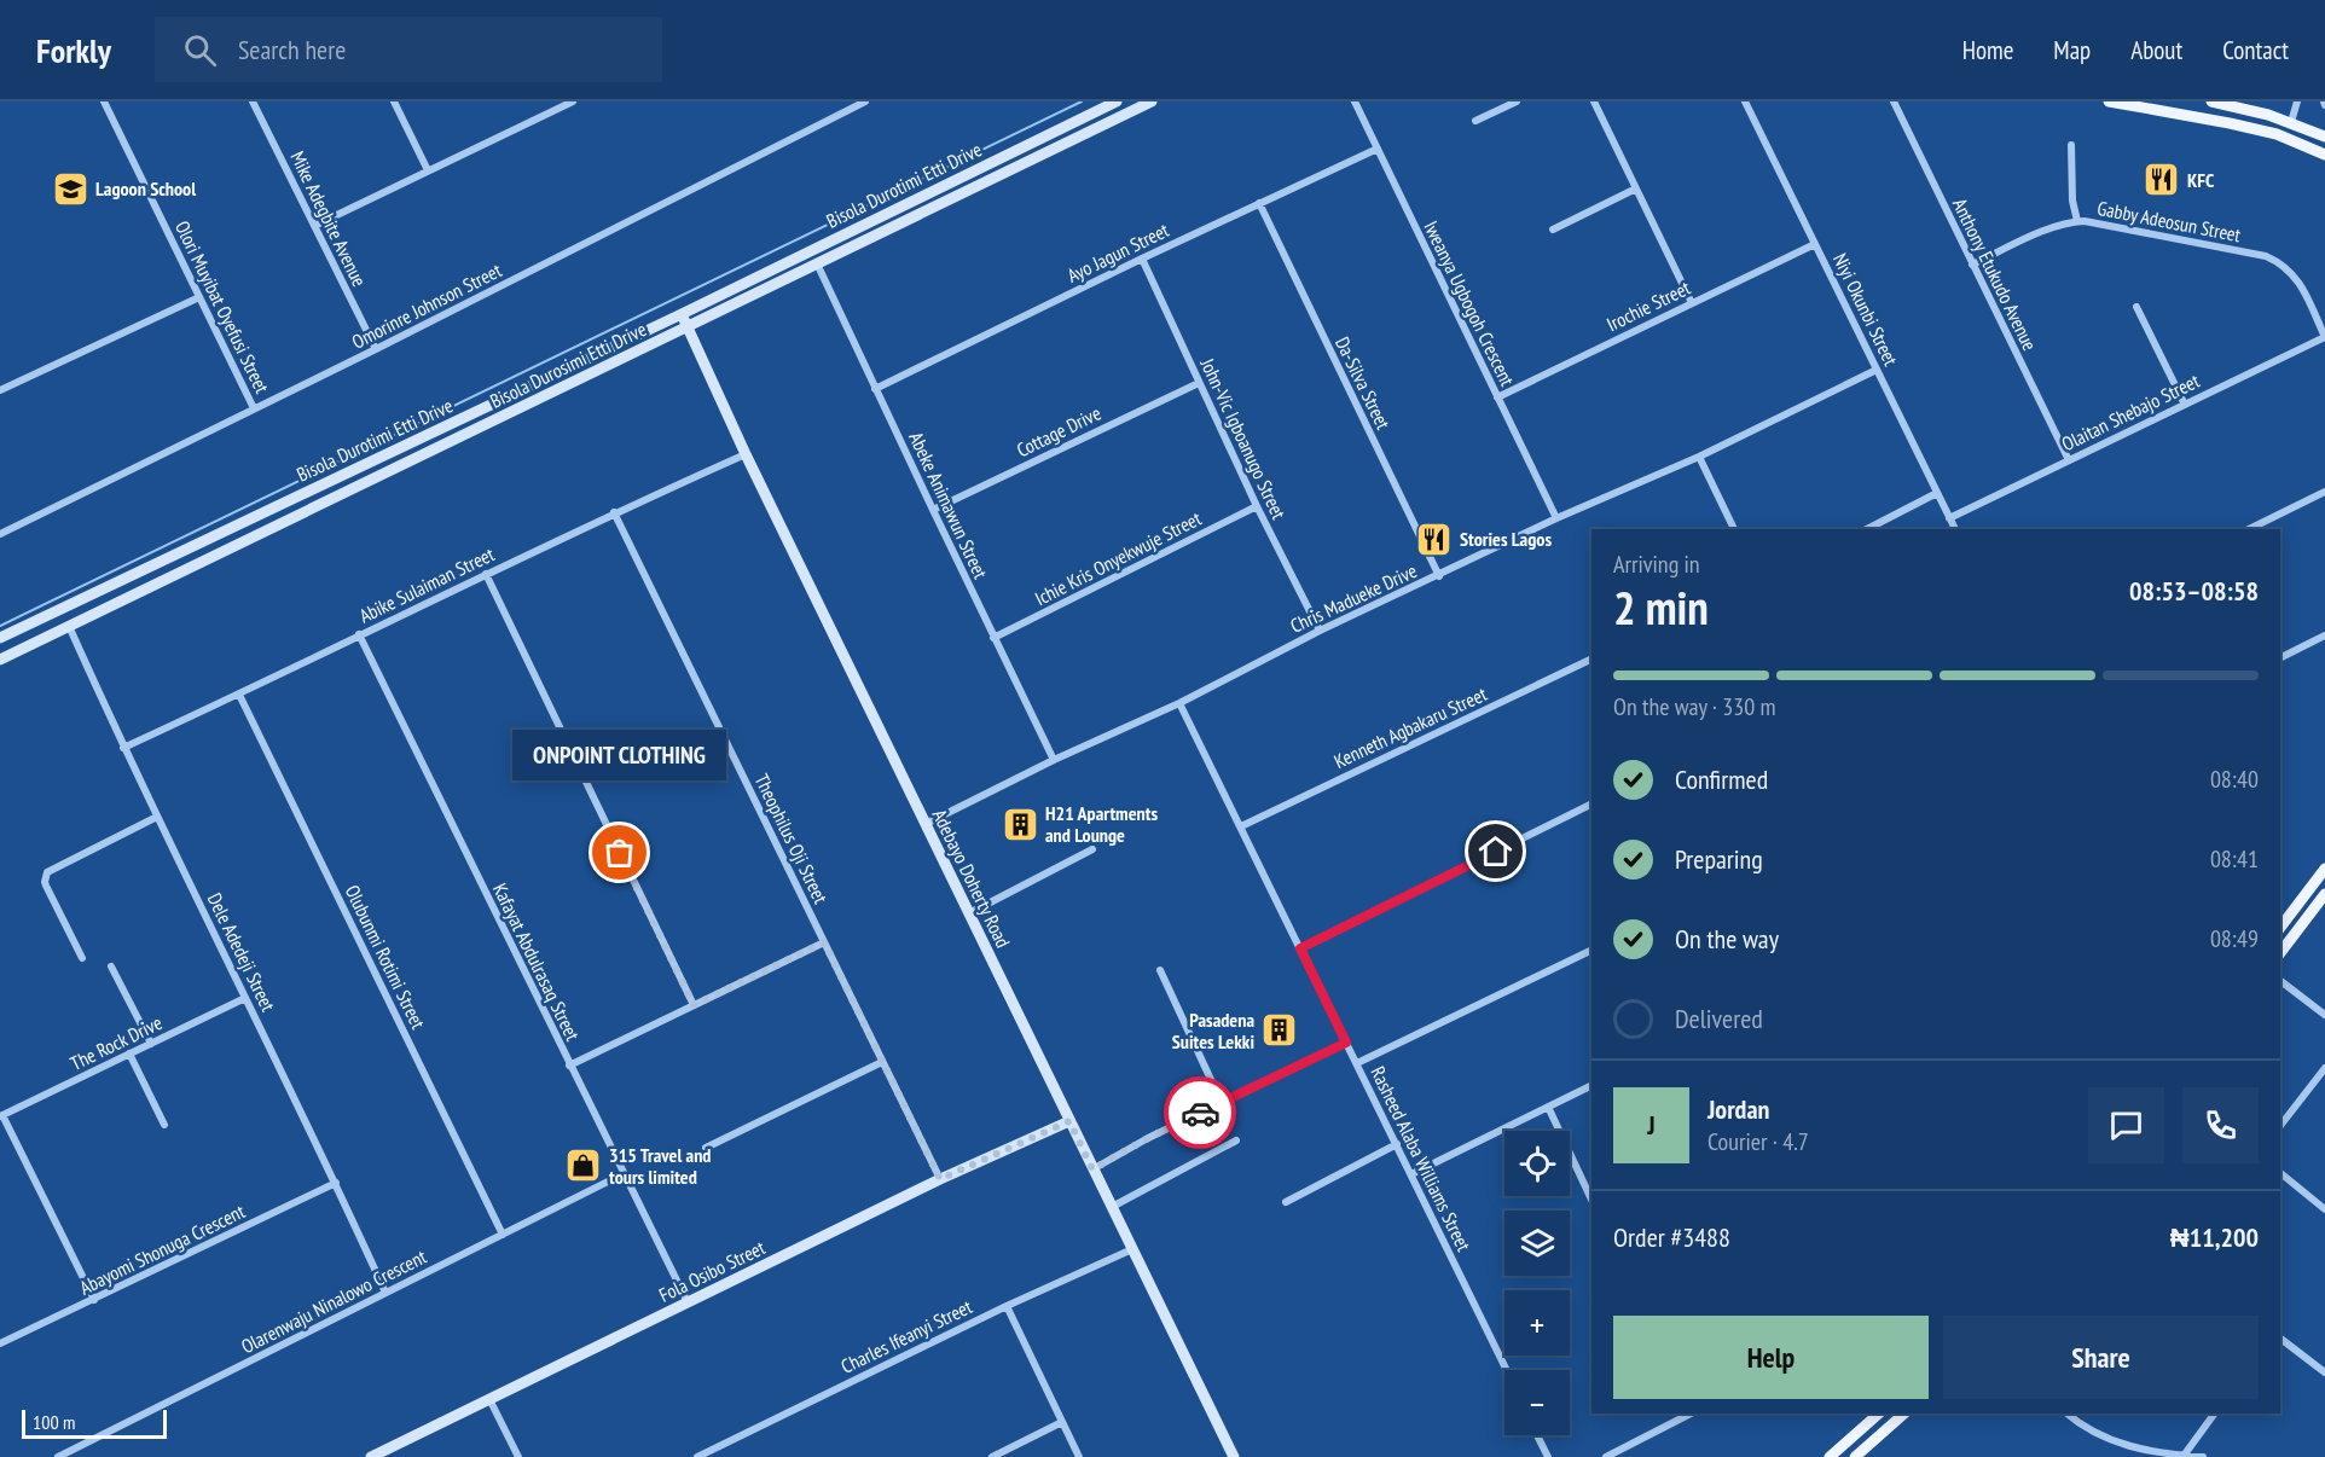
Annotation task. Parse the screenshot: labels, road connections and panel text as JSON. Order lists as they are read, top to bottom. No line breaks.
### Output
{"streets":{"main road":["Bisola Durotimi Etti Drive","Bisola Durosimi Etti Drive","Adebayo Doherty Road","Fola Osibo Street"],"street":["Mike Adegbite Avenue","Gabby Adeosun Street","Ayo Jagun Street","Anthony Etukudo Avenue","Iweanya Ugbogoh Crescent","Omorinre Johnson Street","Irochie Street","Olori Muyibat Oyefusi Street","Niyi Okunbi Street","Da-Silva Street","Olaitan Shebajo Street","Cottage Drive","John-Vic Igboanugo Street","Abeke Animawun Street","Ichie Kris Onyekwuje Street","Abike Sulaiman Street","Chris Madueke Drive","Kenneth Agbakaru Street","Theophilus Oji Street","Dele Adedeji Street","Olubunmi Rotimi Street","Kafayat Abdulrasaq Street","The Rock Drive","Rasheed Alaba Williams Street","Abayomi Shonuga Crescent","Olarenwaju Ninalowo Crescent","Charles Ifeanyi Street"]},"crossings":[["Bisola Durotimi Etti Drive","Adebayo Doherty Road"],["Mike Adegbite Avenue","Omorinre Johnson Street"],["Gabby Adeosun Street","Anthony Etukudo Avenue"],["Gabby Adeosun Street","Olaitan Shebajo Street"],["Ayo Jagun Street","Iweanya Ugbogoh Crescent"],["Ayo Jagun Street","Da-Silva Street"],["Ayo Jagun Street","John-Vic Igboanugo Street"],["Ayo Jagun Street","Abeke Animawun Street"],["Anthony Etukudo Avenue","Olaitan Shebajo Street"],["Iweanya Ugbogoh Crescent","Irochie Street"],["Iweanya Ugbogoh Crescent","Chris Madueke Drive"],["Omorinre Johnson Street","Olori Muyibat Oyefusi Street"],["Irochie Street","Niyi Okunbi Street"],["Niyi Okunbi Street","Olaitan Shebajo Street"],["Niyi Okunbi Street","Chris Madueke Drive"],["Bisola Durosimi Etti Drive","Abeke Animawun Street"],["Bisola Durosimi Etti Drive","Adebayo Doherty Road"],["Bisola Durosimi Etti Drive","Dele Adedeji Street"],["Da-Silva Street","Chris Madueke Drive"],["Cottage Drive","John-Vic Igboanugo Street"],["Cottage Drive","Abeke Animawun Street"],["John-Vic Igboanugo Street","Ichie Kris Onyekwuje Street"],["John-Vic Igboanugo Street","Chris Madueke Drive"],["Abeke Animawun Street","Ichie Kris Onyekwuje Street"],["Abeke Animawun Street","Chris Madueke Drive"],["Abike Sulaiman Street","Theophilus Oji Street"],["Abike Sulaiman Street","Adebayo Doherty Road"],["Abike Sulaiman Street","Dele Adedeji Street"],["Abike Sulaiman Street","Olubunmi Rotimi Street"],["Abike Sulaiman Street","Kafayat Abdulrasaq Street"],["Chris Madueke Drive","Adebayo Doherty Road"],["Chris Madueke Drive","Rasheed Alaba Williams Street"],["Kenneth Agbakaru Street","Rasheed Alaba Williams Street"],["Theophilus Oji Street","Fola Osibo Street"],["Adebayo Doherty Road","Fola Osibo Street"],["Adebayo Doherty Road","Charles Ifeanyi Street"],["Dele Adedeji Street","The Rock Drive"],["Dele Adedeji Street","Abayomi Shonuga Crescent"],["Dele Adedeji Street","Olarenwaju Ninalowo Crescent"],["Olubunmi Rotimi Street","Olarenwaju Ninalowo Crescent"],["Kafayat Abdulrasaq Street","Fola Osibo Street"],["Kafayat Abdulrasaq Street","Olarenwaju Ninalowo Crescent"]],"places":{"restaurant":["KFC","Stories Lagos"],"school or university":["Lagoon School"],"building":["H21 Apartments and Lounge","Pasadena Suites Lekki"],"other":["ONPOINT CLOTHING"],"shop":["315 Travel and tours limited"]},"scale_bar":"100 m","page":{"header":"Forkly","search":"Search here","nav":["Home","Map","About","Contact"],"heading":["2 min","Arriving in","08:53–08:58"],"panel":["Jordan","Courier · 4.7","Order #3488","₦11,200"],"bar":"On the way · 330 m","bubble":"ONPOINT CLOTHING","list":[["Confirmed","08:40"],["Preparing","08:41"],["On the way","08:49"],"Delivered"],"round":"J","map_buttons":["+","−"],"buttons":["Help","Share"],"scale":"100 m"}}
